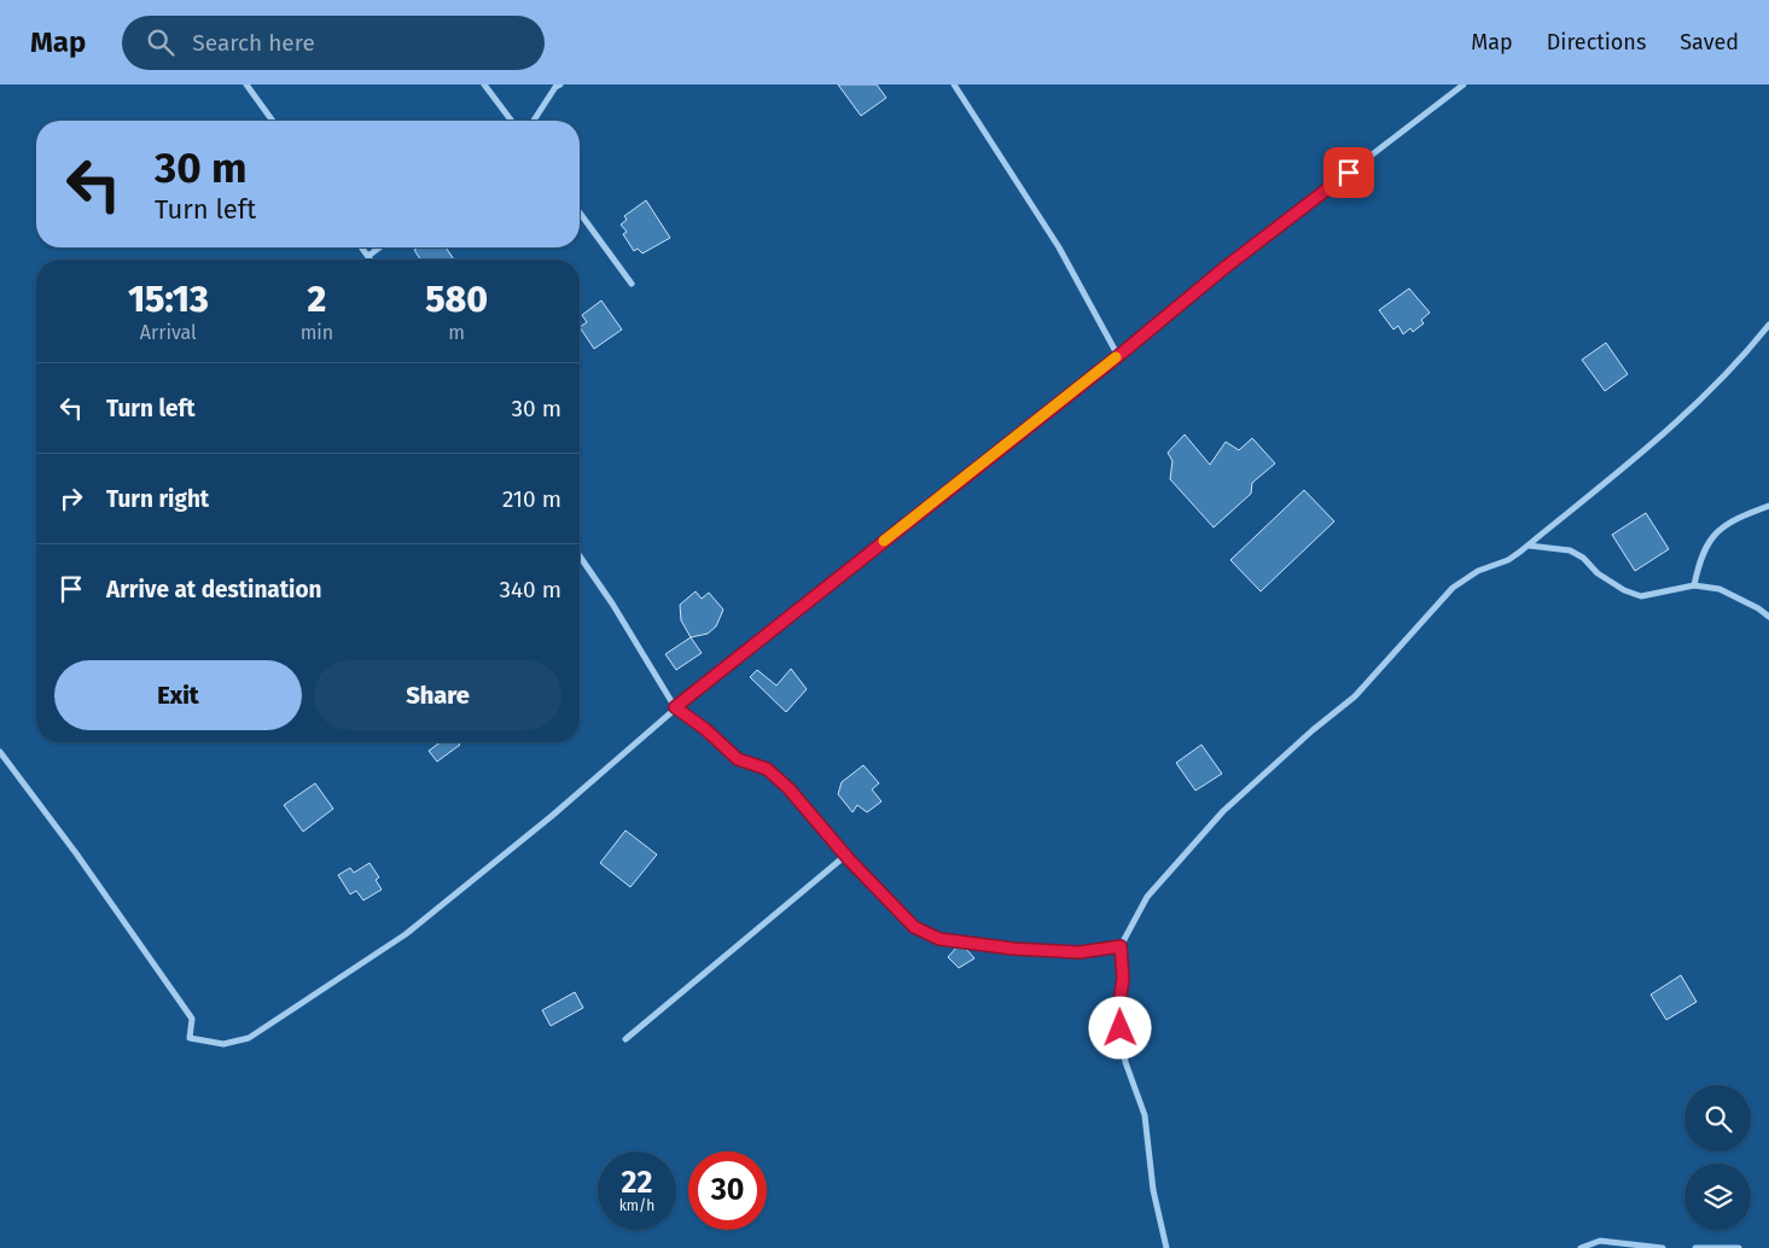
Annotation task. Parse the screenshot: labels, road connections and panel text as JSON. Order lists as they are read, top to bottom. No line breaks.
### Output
{"page":{"header":"Map","search":"Search here","nav":["Map","Directions","Saved"],"turn":["30 m","Turn left"],"eta":["15:13","Arrival","2","min","580","m"],"list":[{"name":"Turn left","value":"30 m"},{"name":"Turn right","value":"210 m"},{"name":"Arrive at destination","value":"340 m"}],"buttons":["Exit","Share"],"speed":"22 km/h","limit":"30"}}
